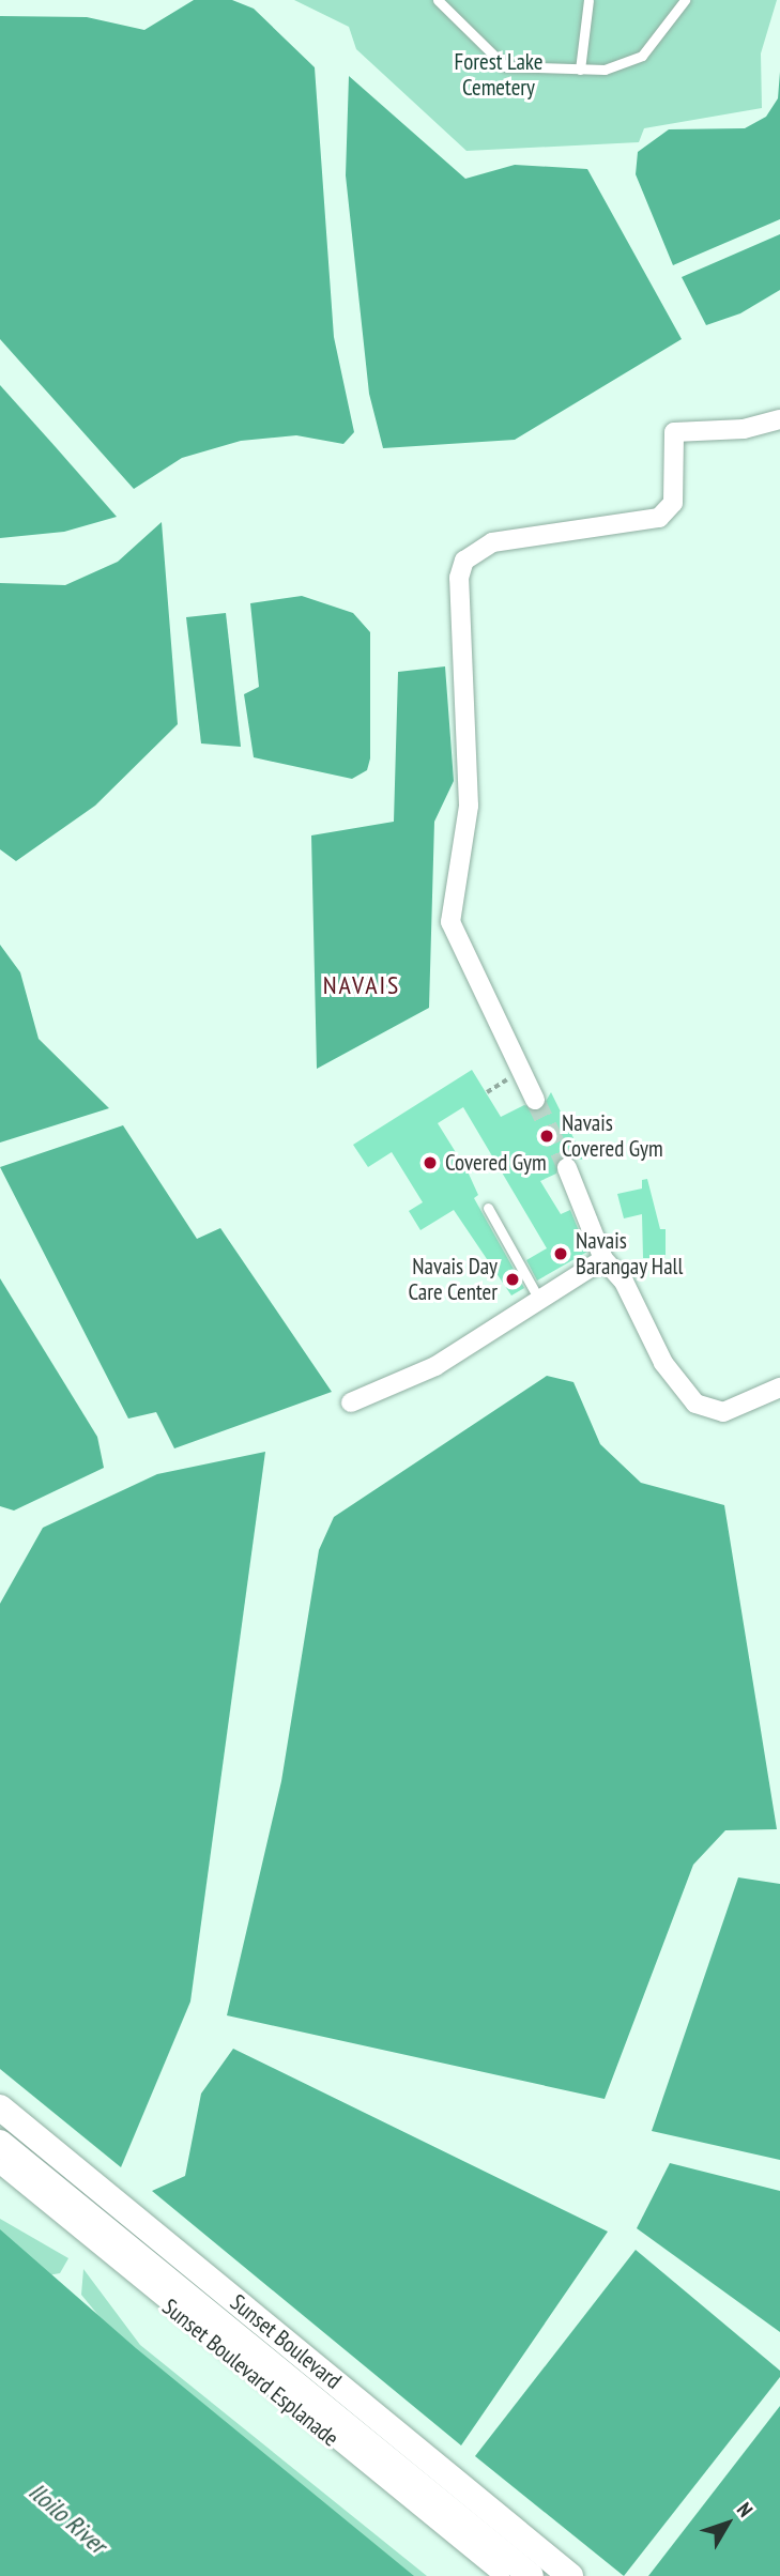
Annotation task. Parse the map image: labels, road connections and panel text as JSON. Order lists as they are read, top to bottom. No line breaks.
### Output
{"streets":{"main road":["Sunset Boulevard"],"street":["Sunset Boulevard Esplanade"]},"districts":["NAVAIS"],"water":["Iloilo River"],"parks":["Forest Lake Cemetery"],"places":["Navais Covered Gym","Covered Gym","Navais Barangay Hall","Navais Day Care Center"],"north":"top right"}
